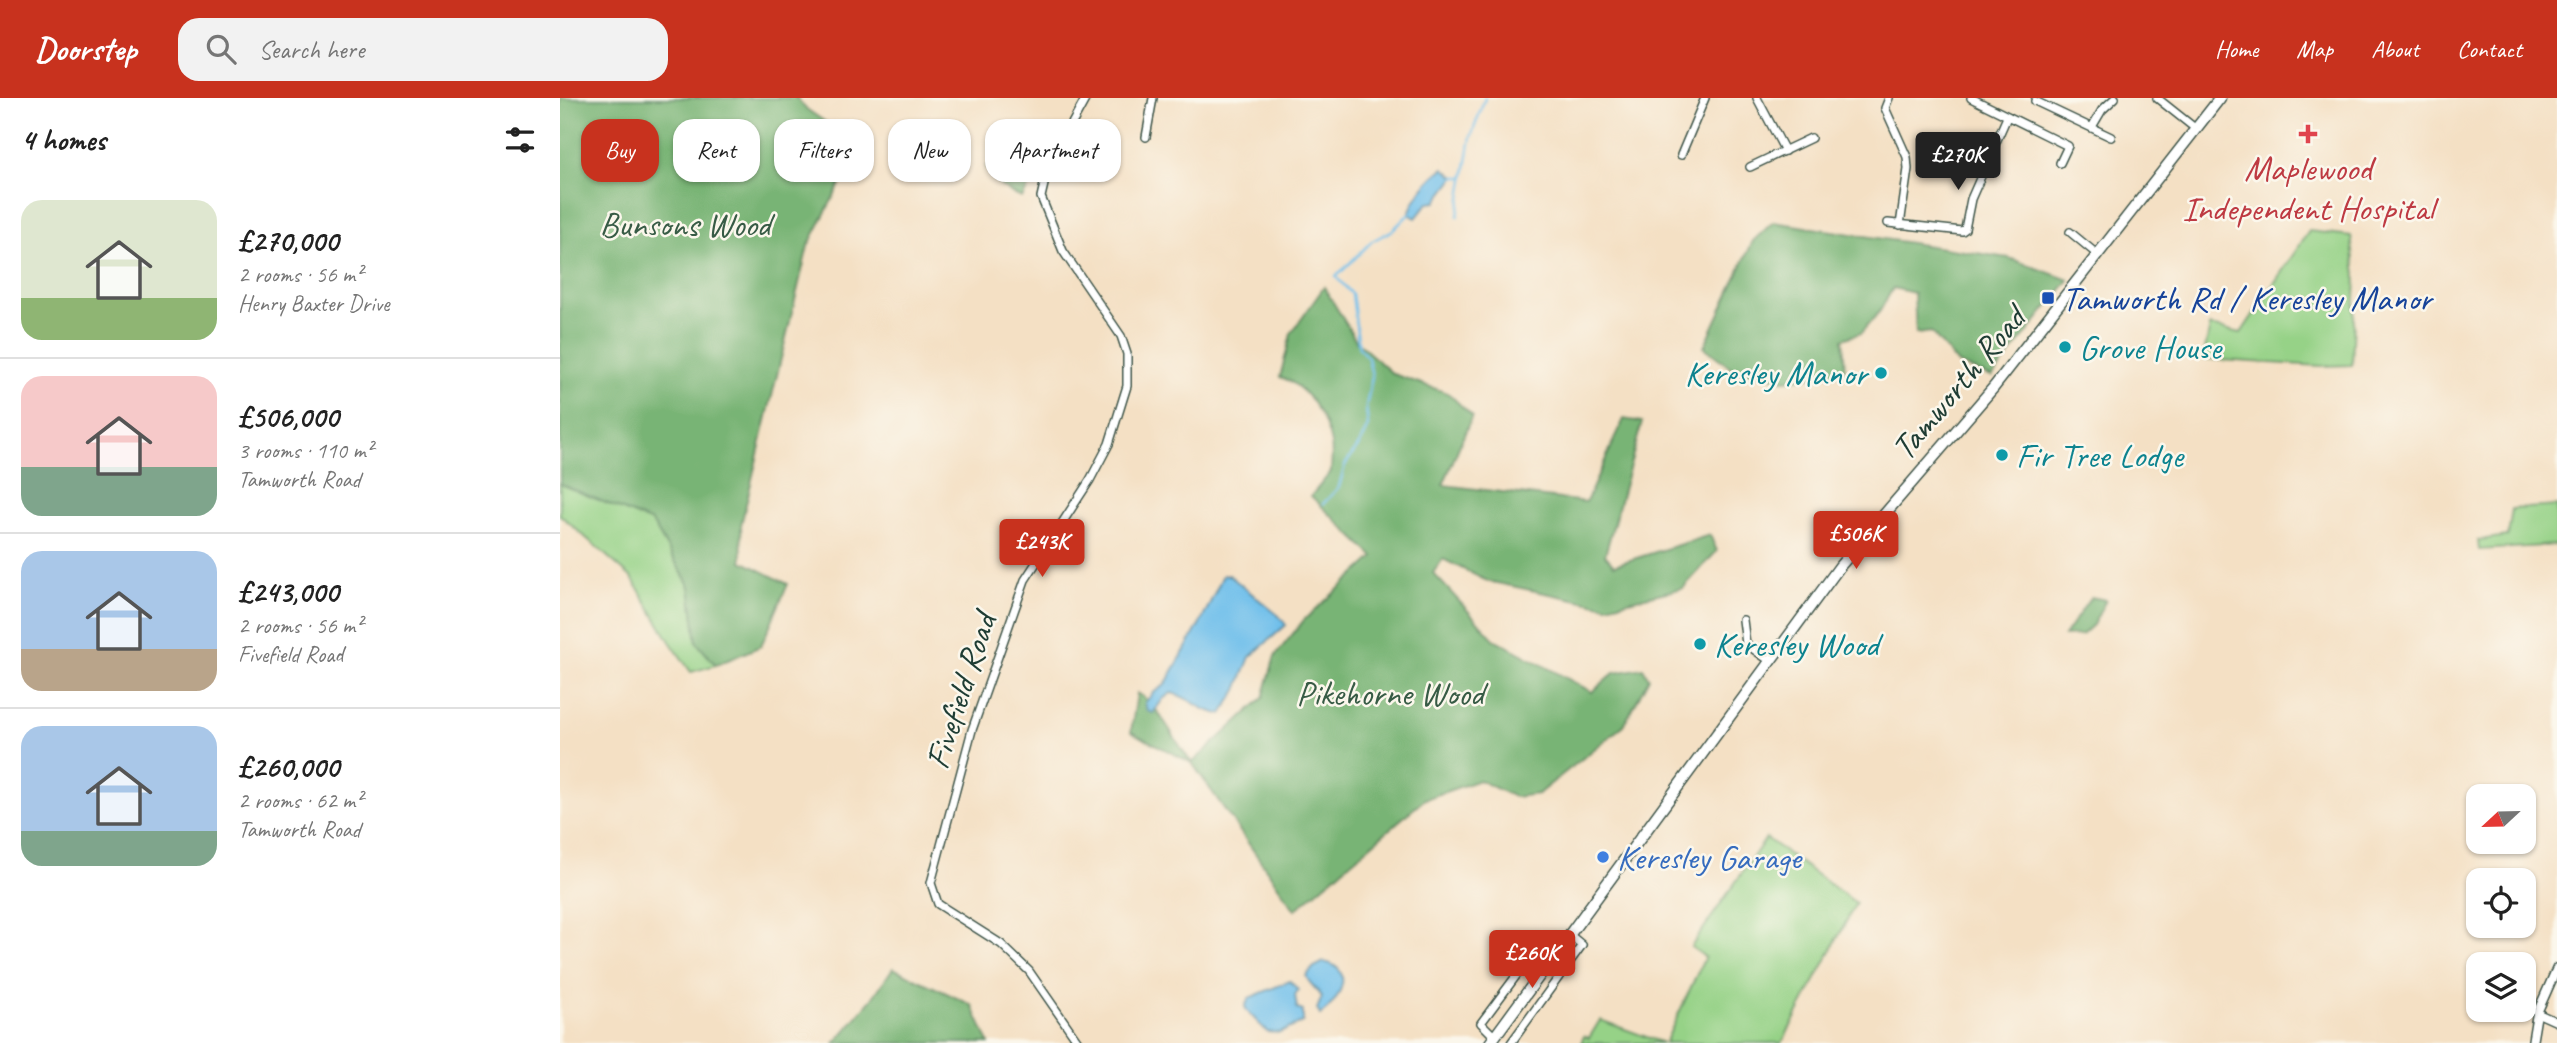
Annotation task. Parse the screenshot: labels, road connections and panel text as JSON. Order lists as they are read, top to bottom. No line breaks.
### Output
{"streets":{"main road":["Tamworth Road"],"street":["Fivefield Road"]},"parks":["Bunsons Wood","Pikehorne Wood"],"places":{"health":["Maplewood Independent Hospital"],"transit":["Tamworth Rd / Keresley Manor"],"other":["Grove House","Keresley Manor","Fir Tree Lodge","Keresley Wood","Keresley Garage"]},"north":"left","page":{"header":"Doorstep","search":"Search here","nav":["Home","Map","About","Contact"],"heading":"4 homes","chip":["Buy","Rent","Filters","New","Apartment"],"price":["£270K","£506K","£243K","£260K"],"list":[{"name":"£270,000","note":"2 rooms · 56 m² · Henry Baxter Drive"},{"name":"£506,000","note":"3 rooms · 110 m² · Tamworth Road"},{"name":"£243,000","note":"2 rooms · 56 m² · Fivefield Road"},{"name":"£260,000","note":"2 rooms · 62 m² · Tamworth Road"}]}}
